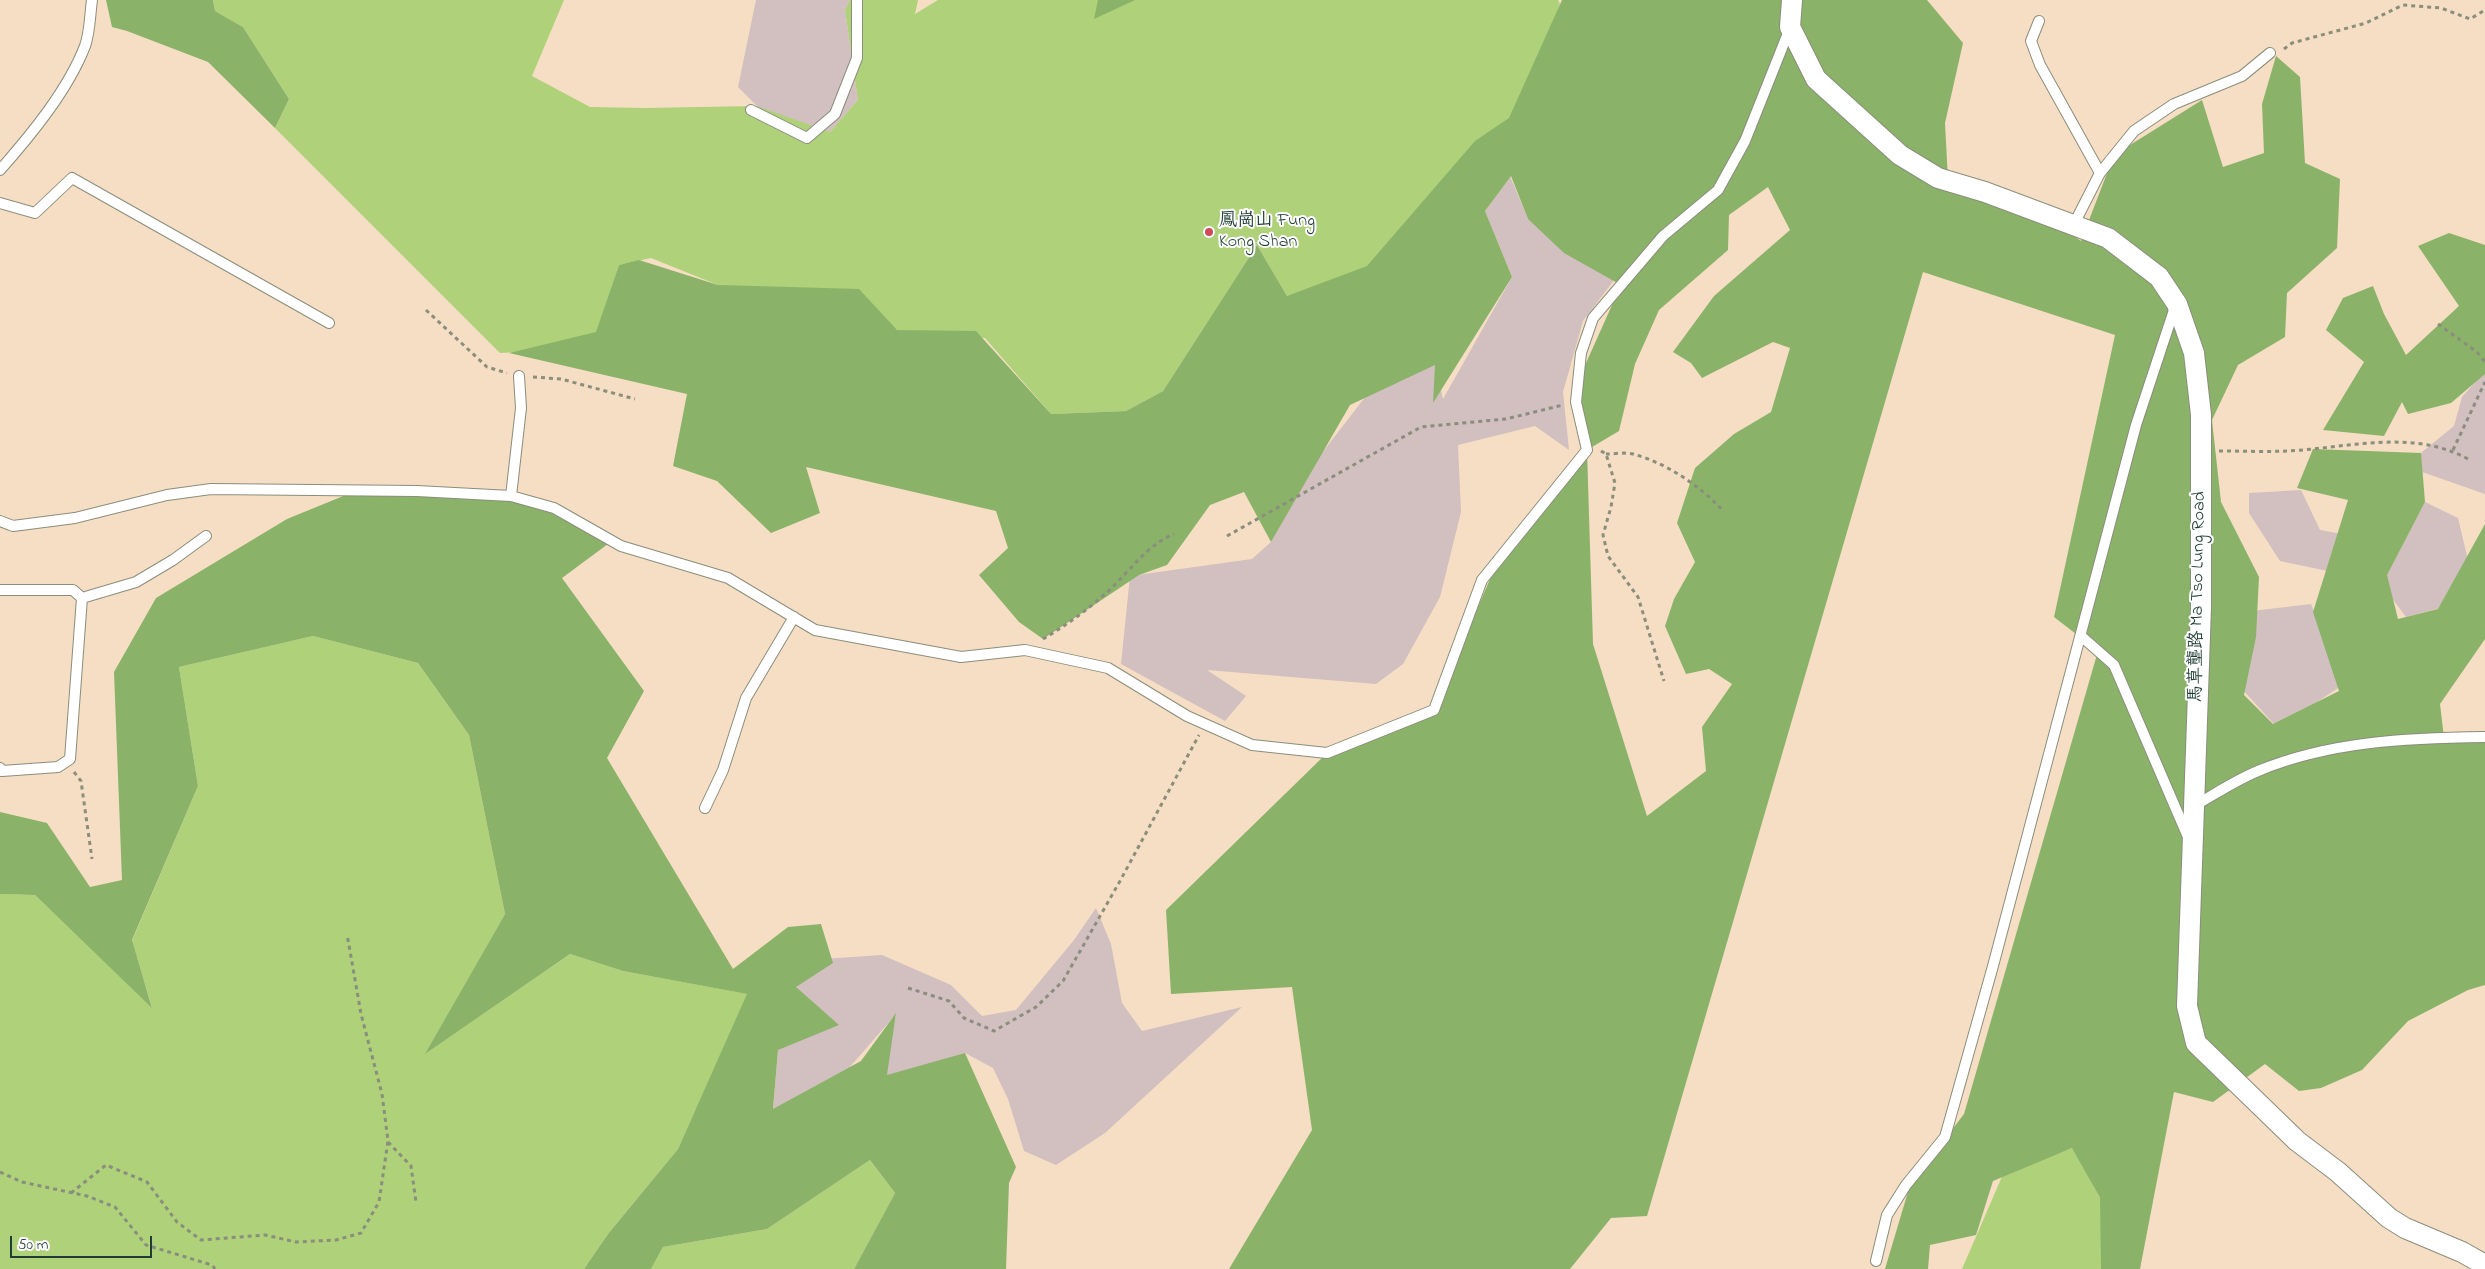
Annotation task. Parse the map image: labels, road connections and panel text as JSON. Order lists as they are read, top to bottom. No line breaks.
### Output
{"streets":{"street":["馬草壟路 Ma Tso Lung Road"]},"places":["鳳崗山 Fung Kong Shan"],"scale_bar":"50 m"}
